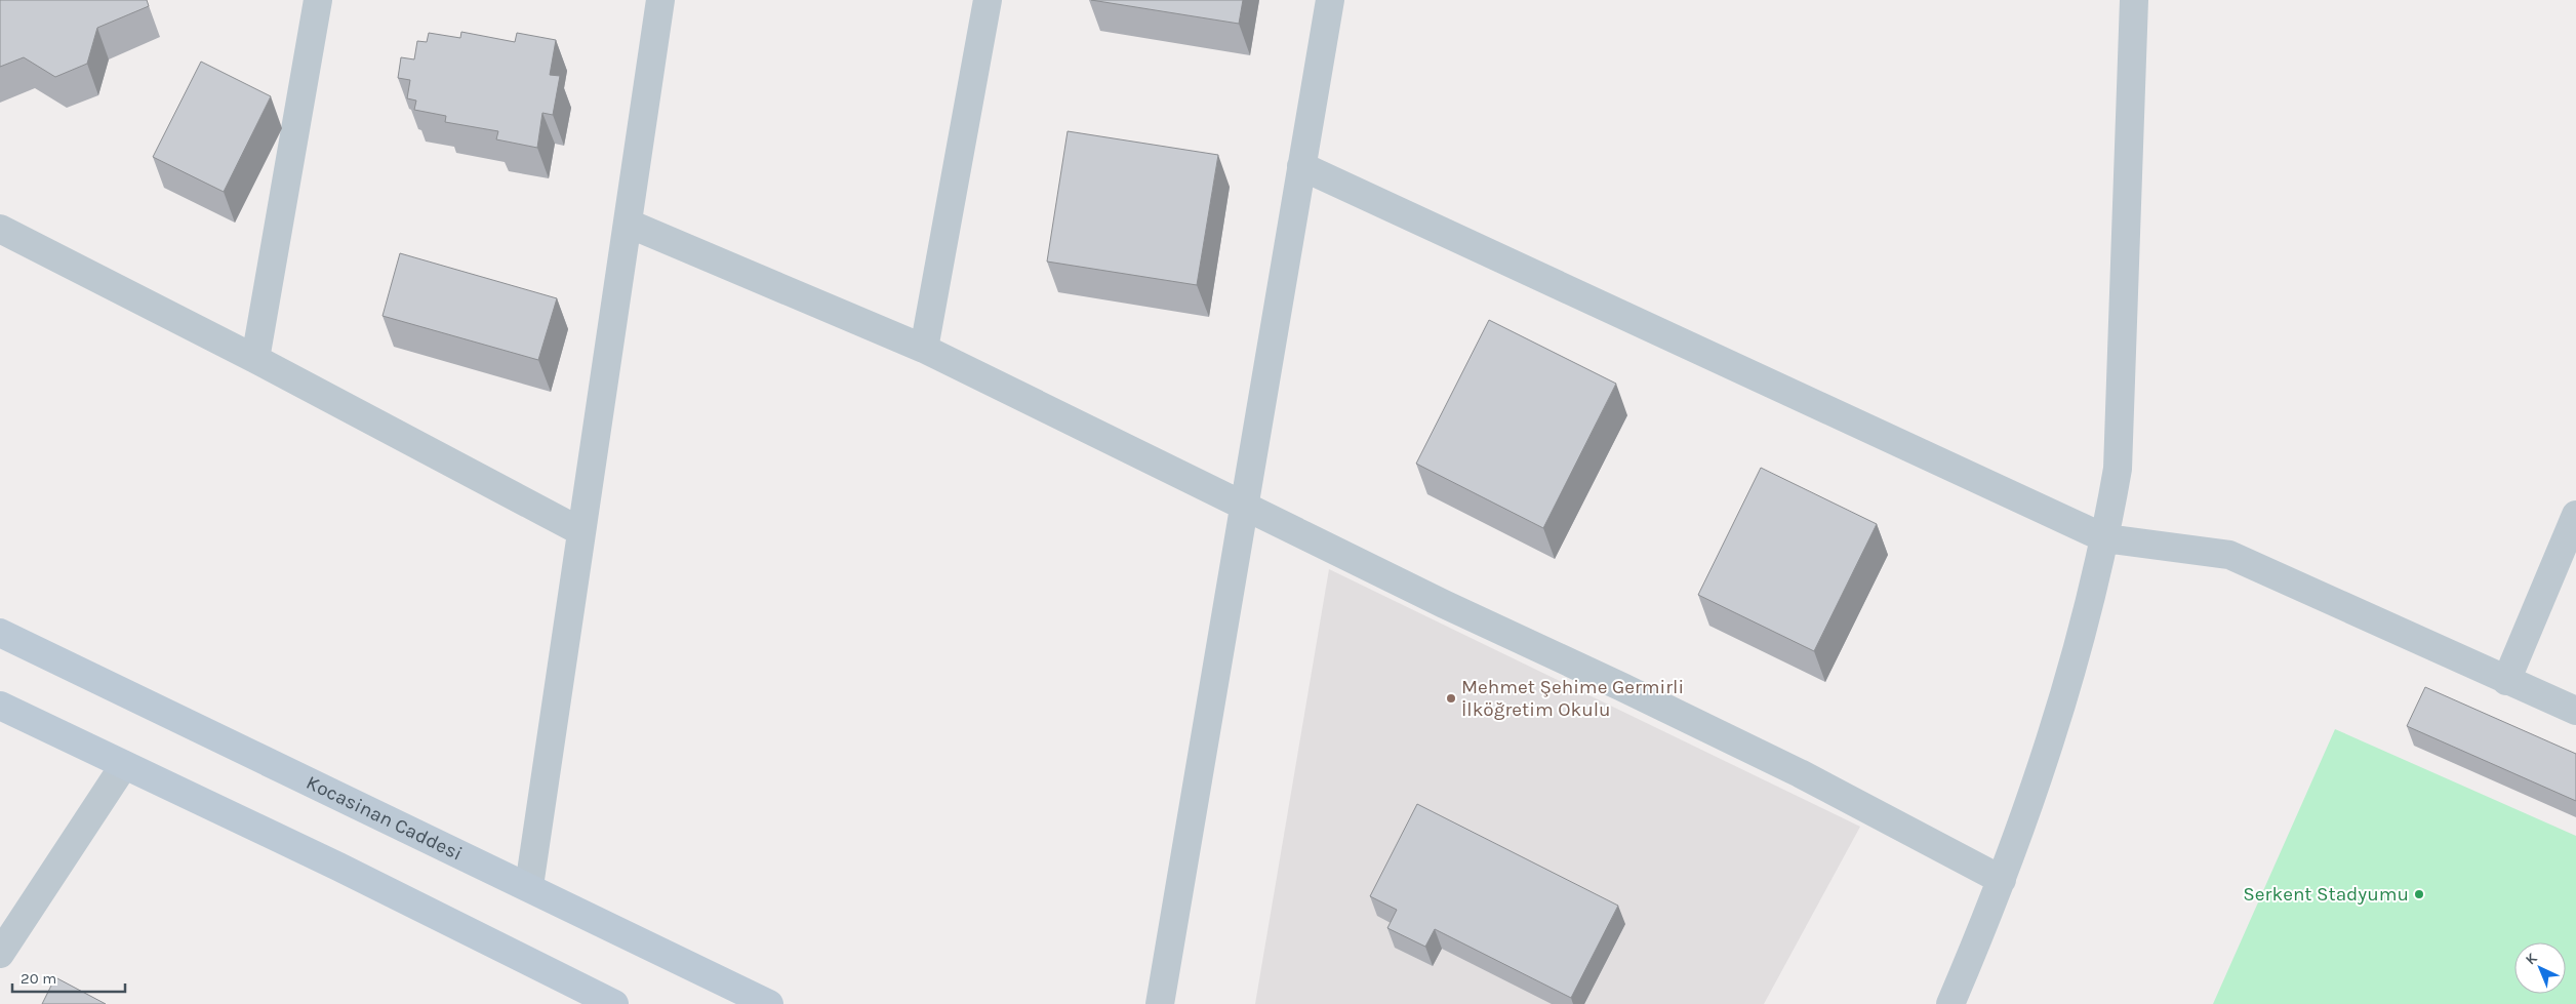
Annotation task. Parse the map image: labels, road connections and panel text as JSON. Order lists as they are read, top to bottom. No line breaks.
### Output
{"streets":{"main road":["Kocasinan Caddesi"]},"places":["Mehmet Şehime Germirli İlköğretim Okulu","Serkent Stadyumu"],"scale_bar":"20 m","north":"top left"}
